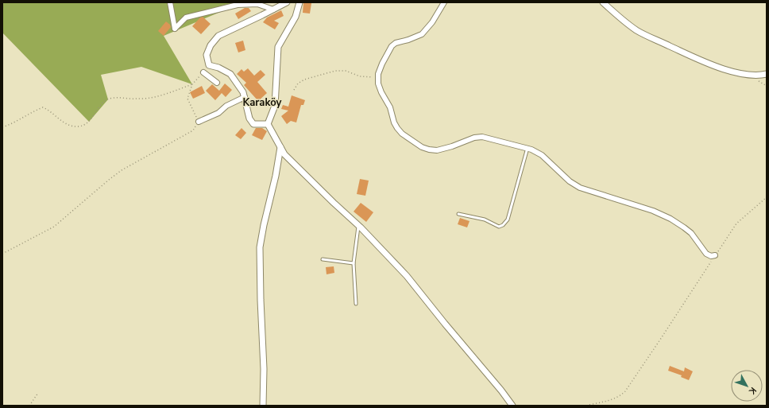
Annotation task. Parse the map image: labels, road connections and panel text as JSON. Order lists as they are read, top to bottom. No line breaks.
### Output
{"districts":["Karaköy"],"north":"bottom right"}
